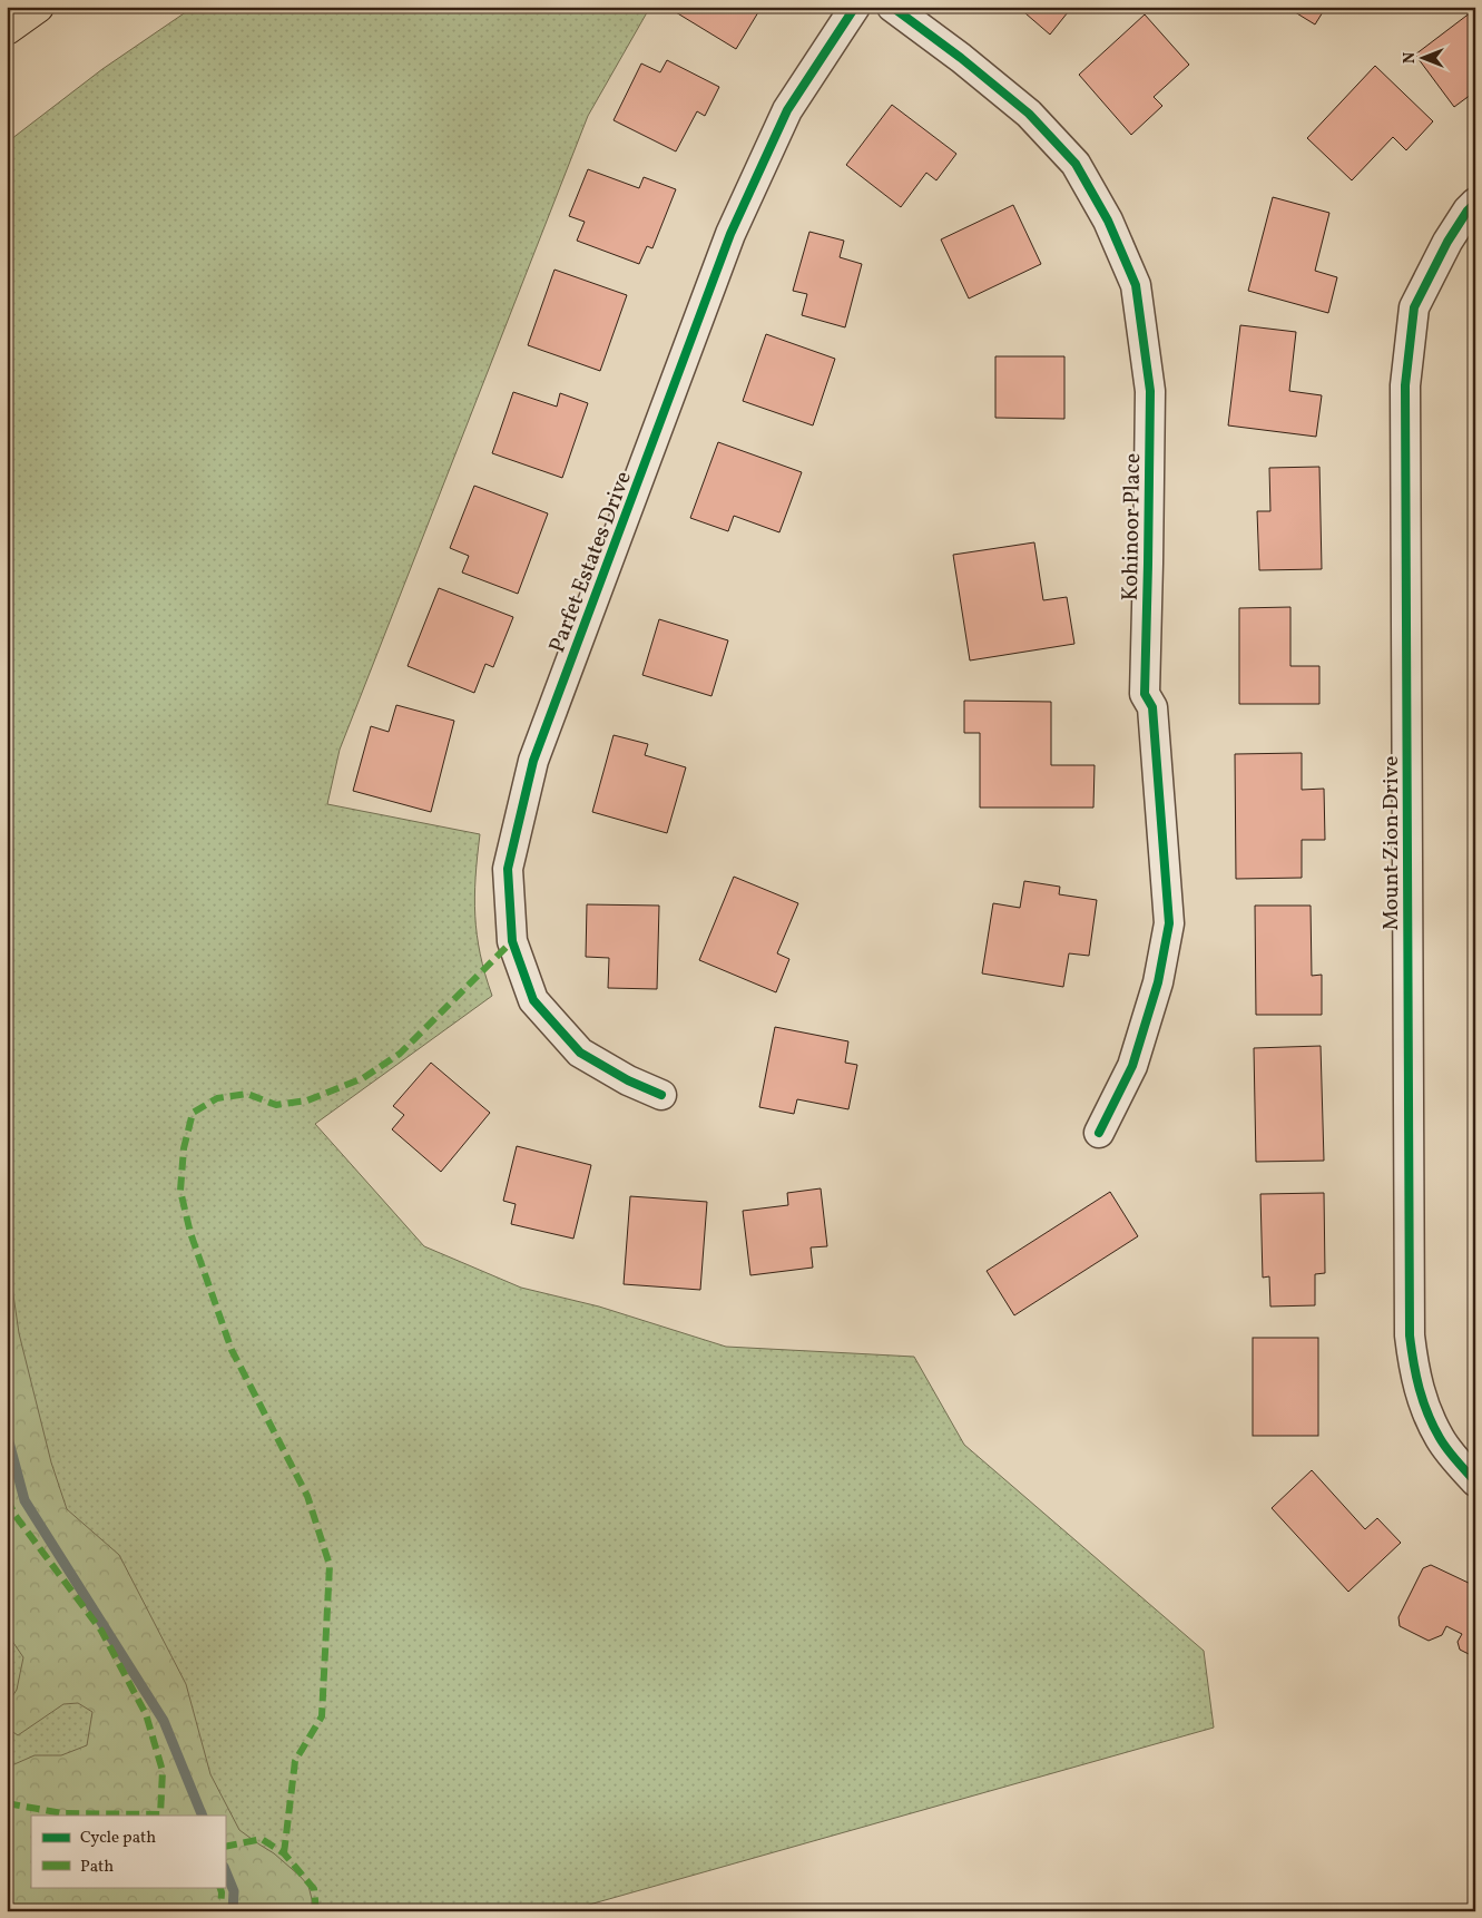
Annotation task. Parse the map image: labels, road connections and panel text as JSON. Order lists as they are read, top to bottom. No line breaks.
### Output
{"streets":{"street":["Kohinoor Place","Parfet Estates Drive","Mount Zion Drive"]},"legend":["Cycle path","Path"],"north":"left"}
